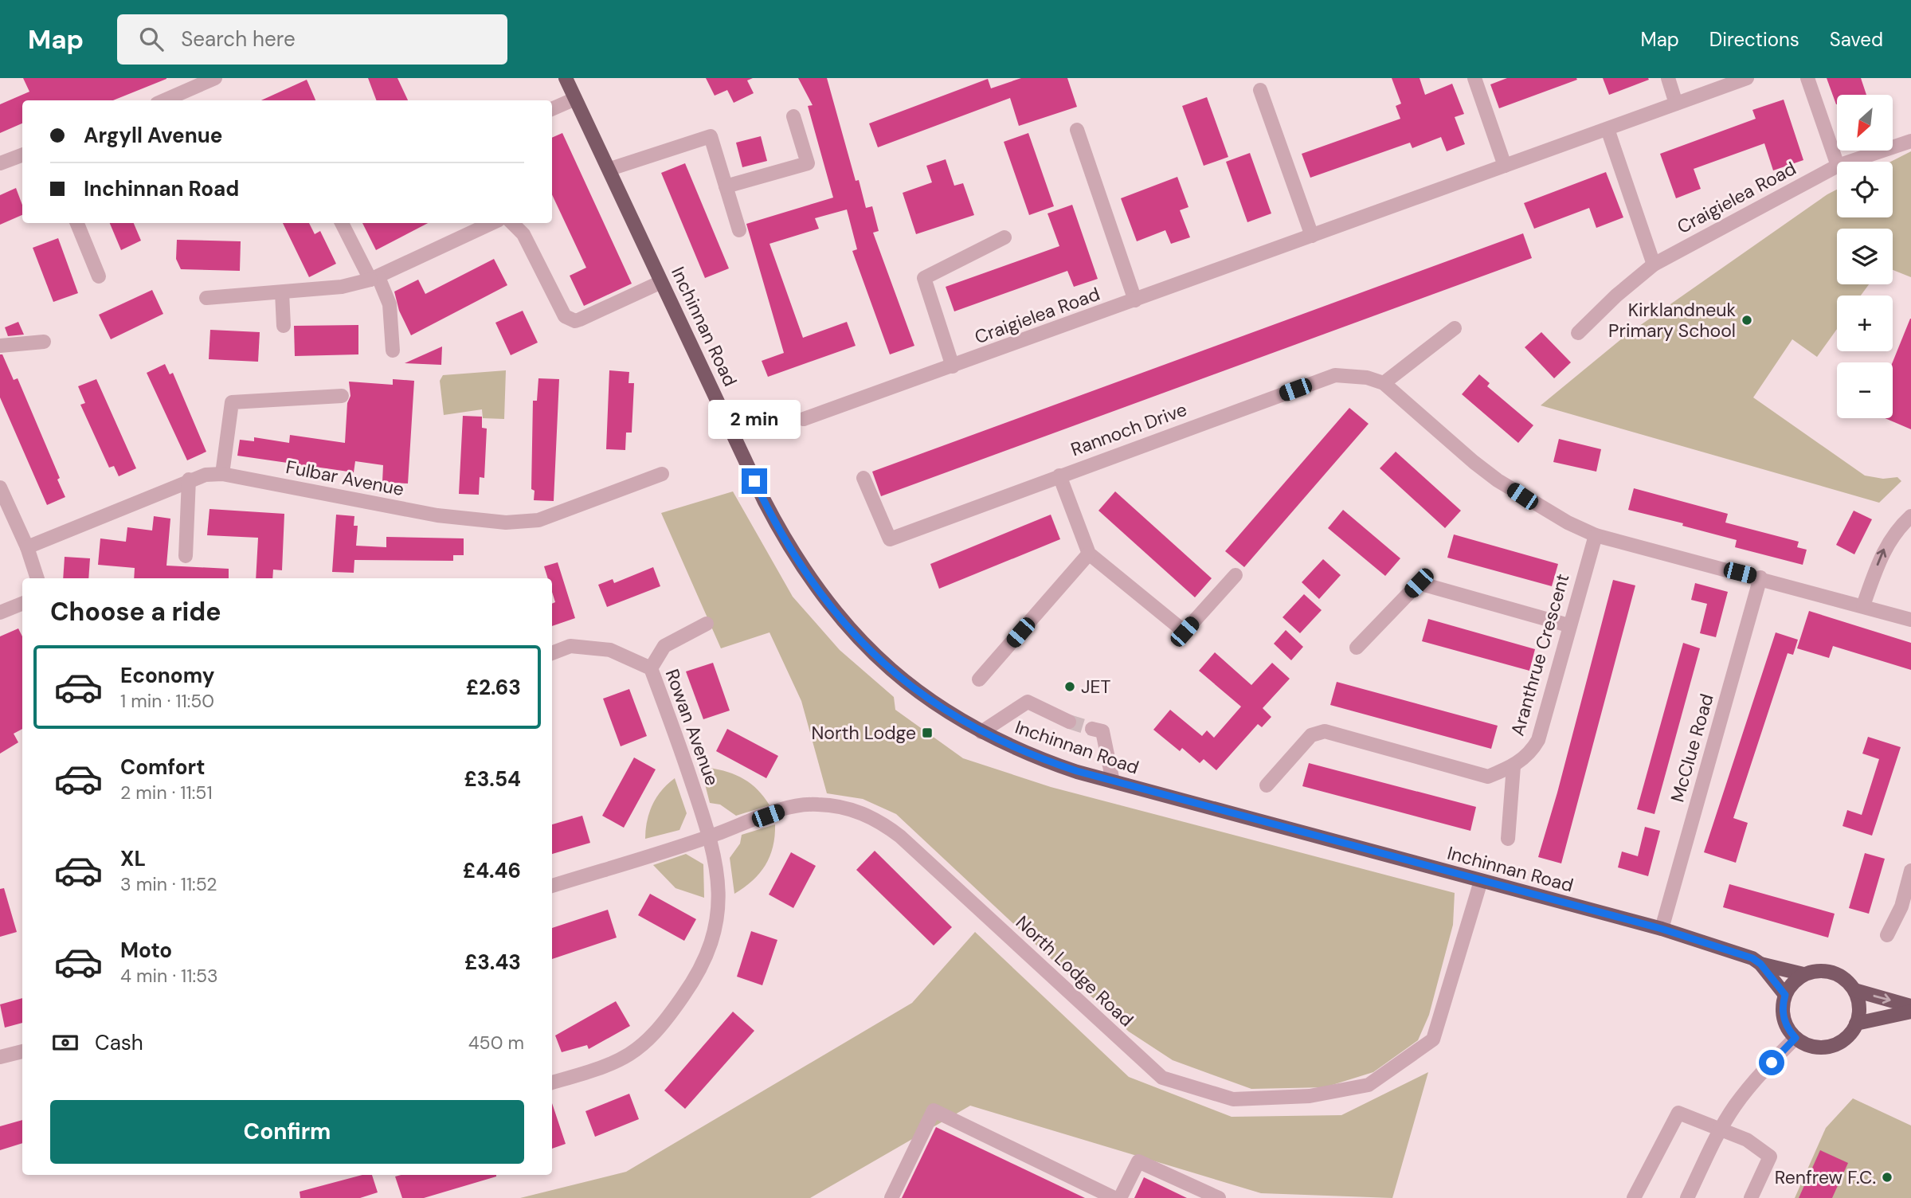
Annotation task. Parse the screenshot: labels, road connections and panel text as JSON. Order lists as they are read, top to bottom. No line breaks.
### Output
{"streets":{"main road":["Inchinnan Road"],"street":["Craigielea Road","Rannoch Drive","Fulbar Avenue","Aranthrue Crescent","Rowan Avenue","McClue Road","North Lodge Road"]},"crossings":[["Inchinnan Road","McClue Road"],["Inchinnan Road","North Lodge Road"],["Rowan Avenue","North Lodge Road"]],"places":{"other":["Kirklandneuk Primary School","JET","Renfrew F.C."],"transit":["North Lodge"]},"north":"bottom left","page":{"header":"Map","search":"Search here","nav":["Map","Directions","Saved"],"map_buttons":["+","−"],"banner":["Argyll Avenue","Inchinnan Road"],"bubble":"2 min","heading":"Choose a ride","list":[{"name":"Economy","note":"1 min · 11:50","value":"£2.63"},{"name":"Comfort","note":"2 min · 11:51","value":"£3.54"},{"name":"XL","note":"3 min · 11:52","value":"£4.46"},{"name":"Moto","note":"4 min · 11:53","value":"£3.43"}],"pay":["Cash","450 m"],"buttons":"Confirm"}}
